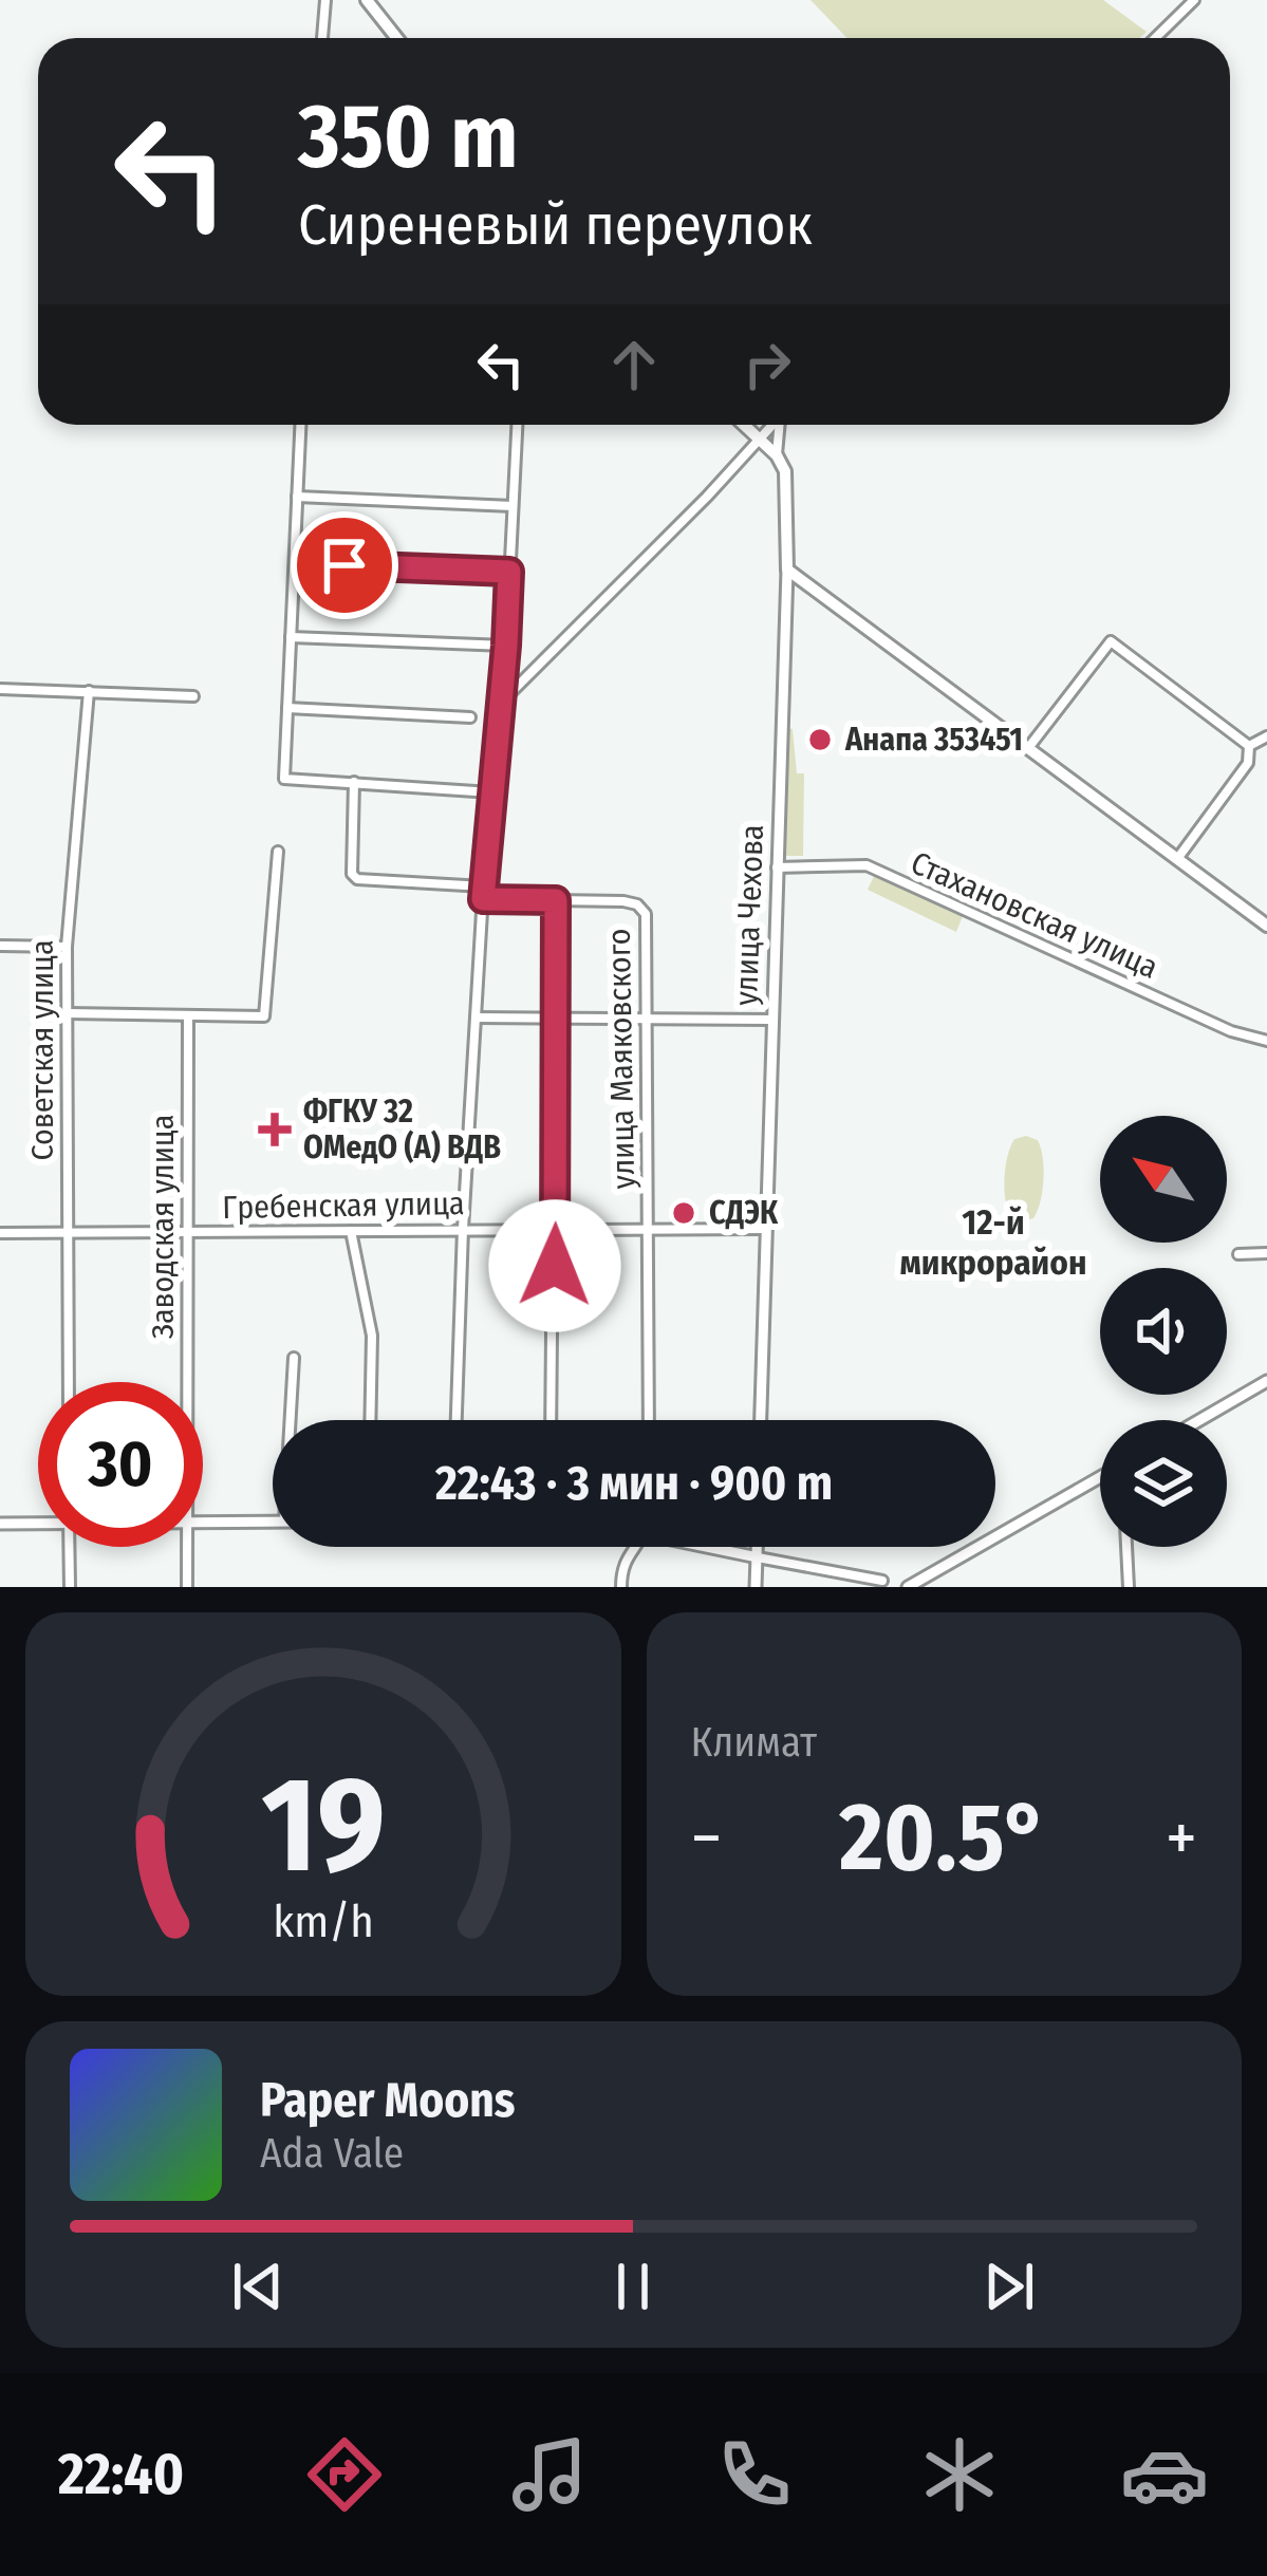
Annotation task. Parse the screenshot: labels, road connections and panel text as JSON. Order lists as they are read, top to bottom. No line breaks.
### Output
{"streets":{"main road":["улица Чехова"],"street":["Стахановская улица","Советская улица","улица Маяковского","Гребенская улица","Заводская улица"]},"crossings":[["улица Чехова","Стахановская улица"],["улица Чехова","Гребенская улица"],["Советская улица","Гребенская улица"],["улица Маяковского","Гребенская улица"],["Гребенская улица","Заводская улица"]],"districts":["12-й микрорайон"],"places":{"other":["Анапа 353451","СДЭК"],"health":["ФГКУ 32 ОМедО (А) ВДВ"]},"north":"top left","page":{"turn":["350 m","Сиреневый переулок"],"limit":"30","trip":"22:43 · 3 мин · 900 m","tile":"Климат","heat":["−","20.5°","+"],"song":["Paper Moons","Ada Vale"],"tabs":"22:40","gauge":["19","km/h"]}}
